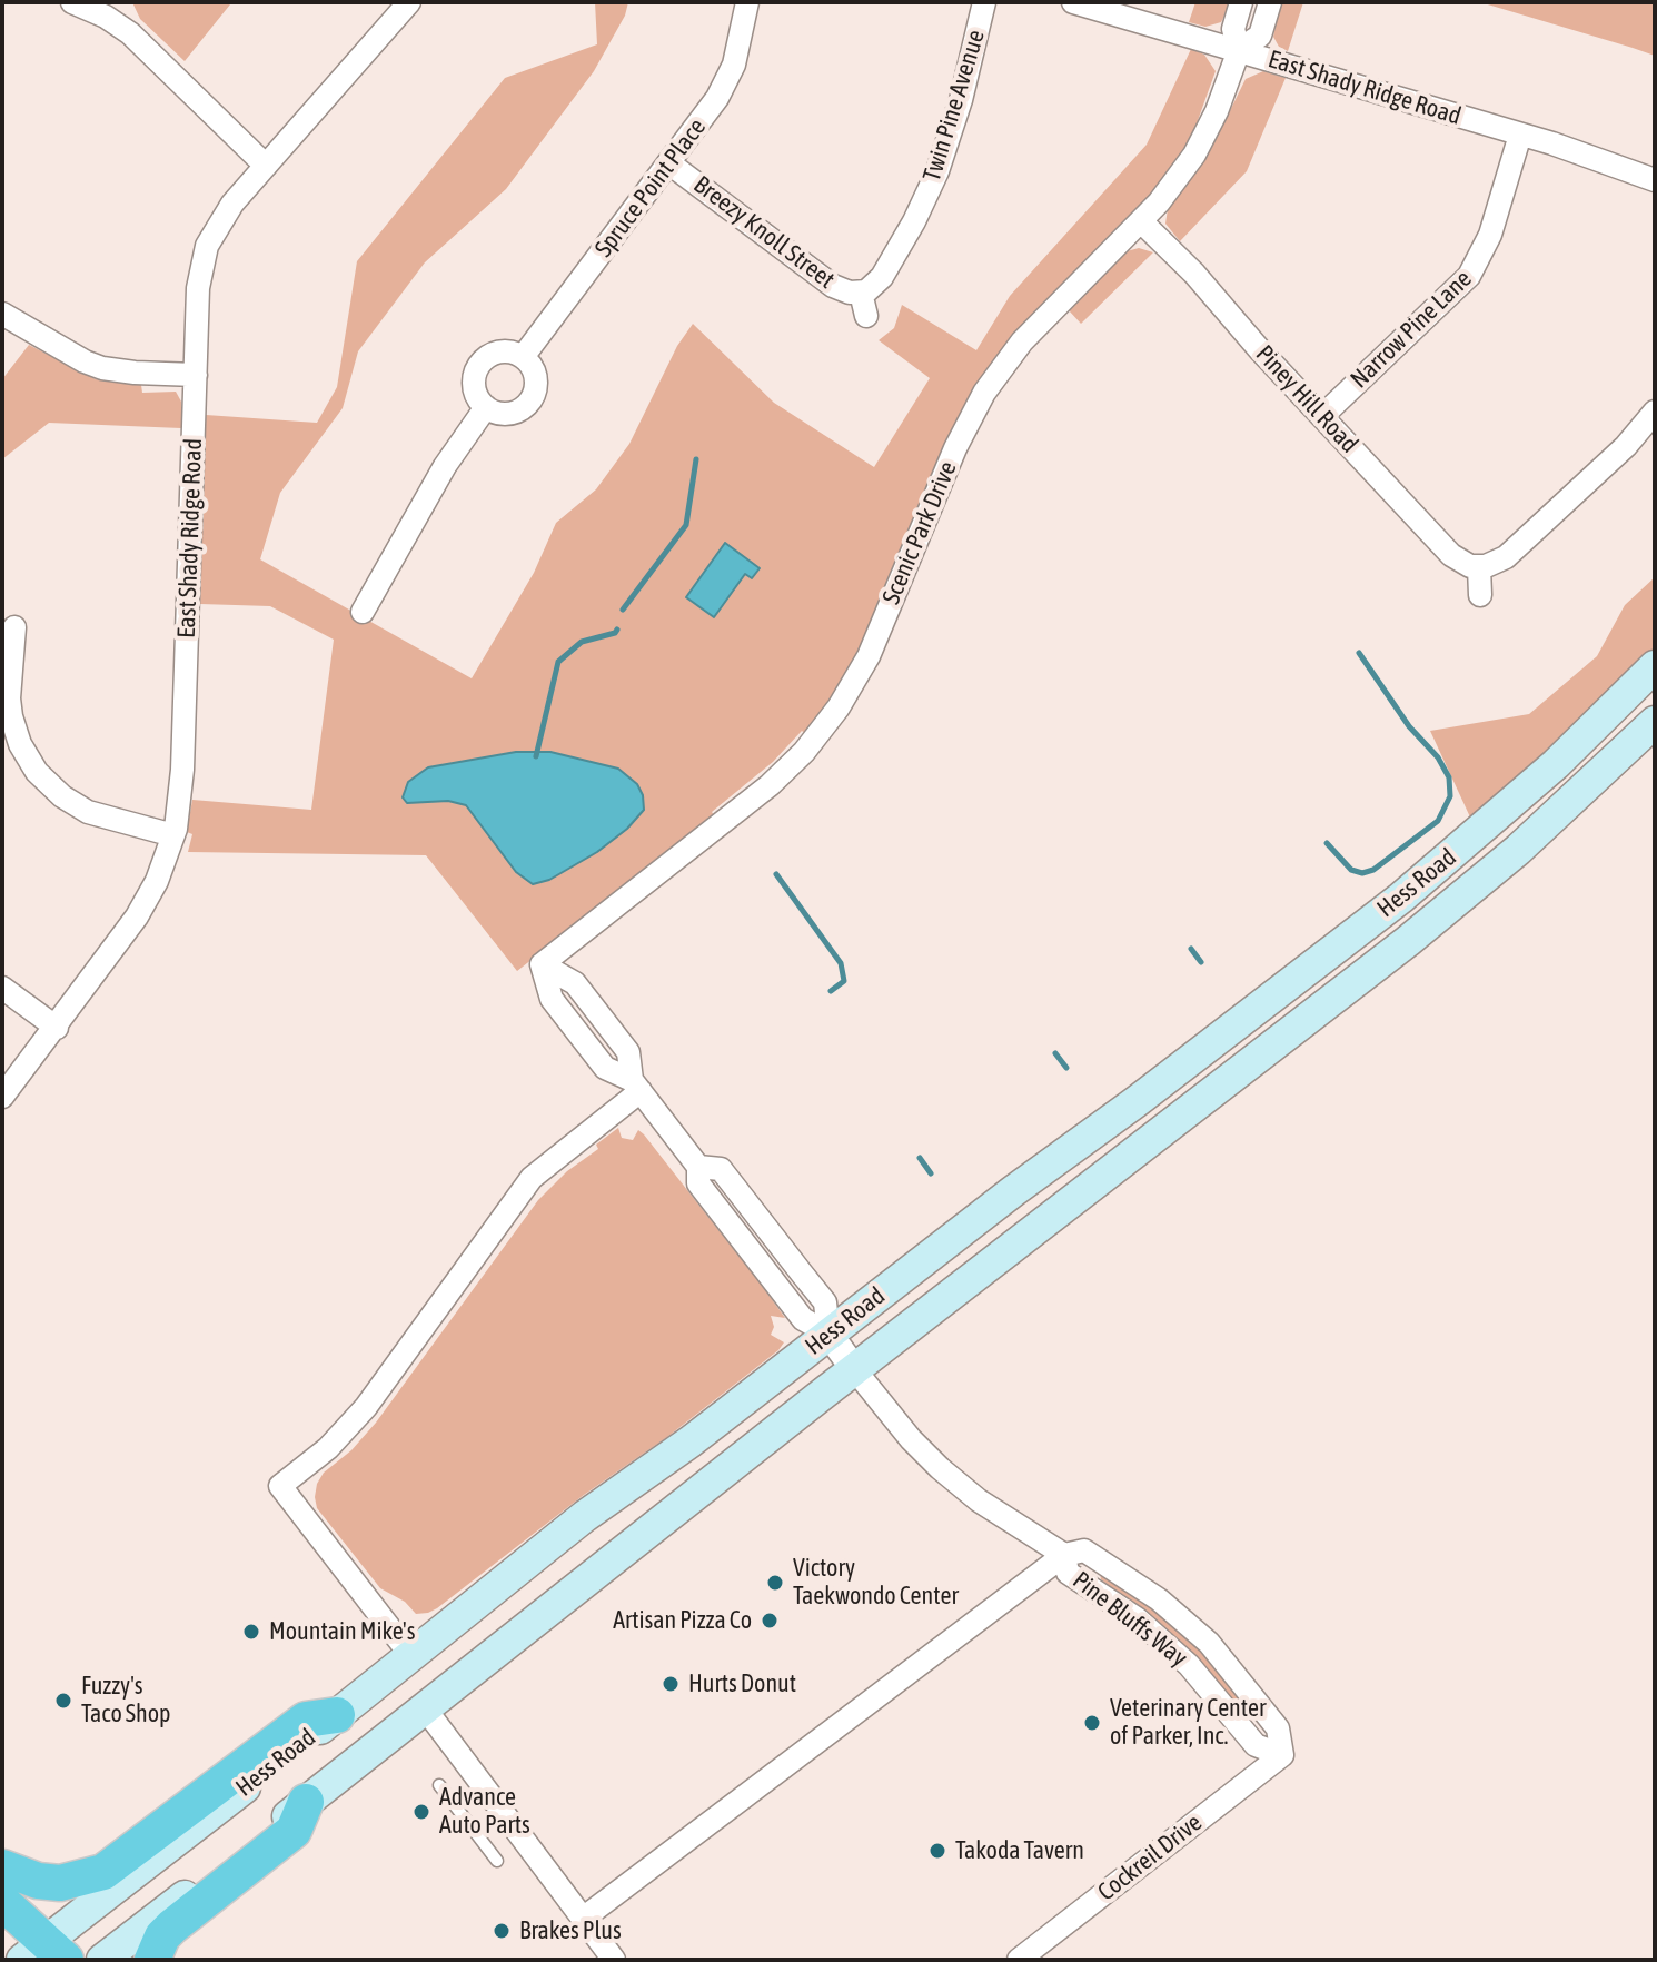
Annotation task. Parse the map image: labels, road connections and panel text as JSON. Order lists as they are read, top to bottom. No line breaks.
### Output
{"streets":{"main road":["Hess Road"],"street":["East Shady Ridge Road","Twin Pine Avenue","Spruce Point Place","Breezy Knoll Street","Narrow Pine Lane","Piney Hill Road","Scenic Park Drive","Pine Bluffs Way","Cockreil Drive"]},"crossings":[["East Shady Ridge Road","Narrow Pine Lane"],["East Shady Ridge Road","Scenic Park Drive"],["Twin Pine Avenue","Breezy Knoll Street"],["Spruce Point Place","Breezy Knoll Street"],["Narrow Pine Lane","Piney Hill Road"],["Piney Hill Road","Scenic Park Drive"],["Scenic Park Drive","Pine Bluffs Way"],["Hess Road","Pine Bluffs Way"],["Pine Bluffs Way","Cockreil Drive"]],"places":["Victory Taekwondo Center","Artisan Pizza Co","Mountain Mike's","Hurts Donut","Fuzzy's Taco Shop","Veterinary Center of Parker, Inc.","Advance Auto Parts","Takoda Tavern","Brakes Plus"]}
